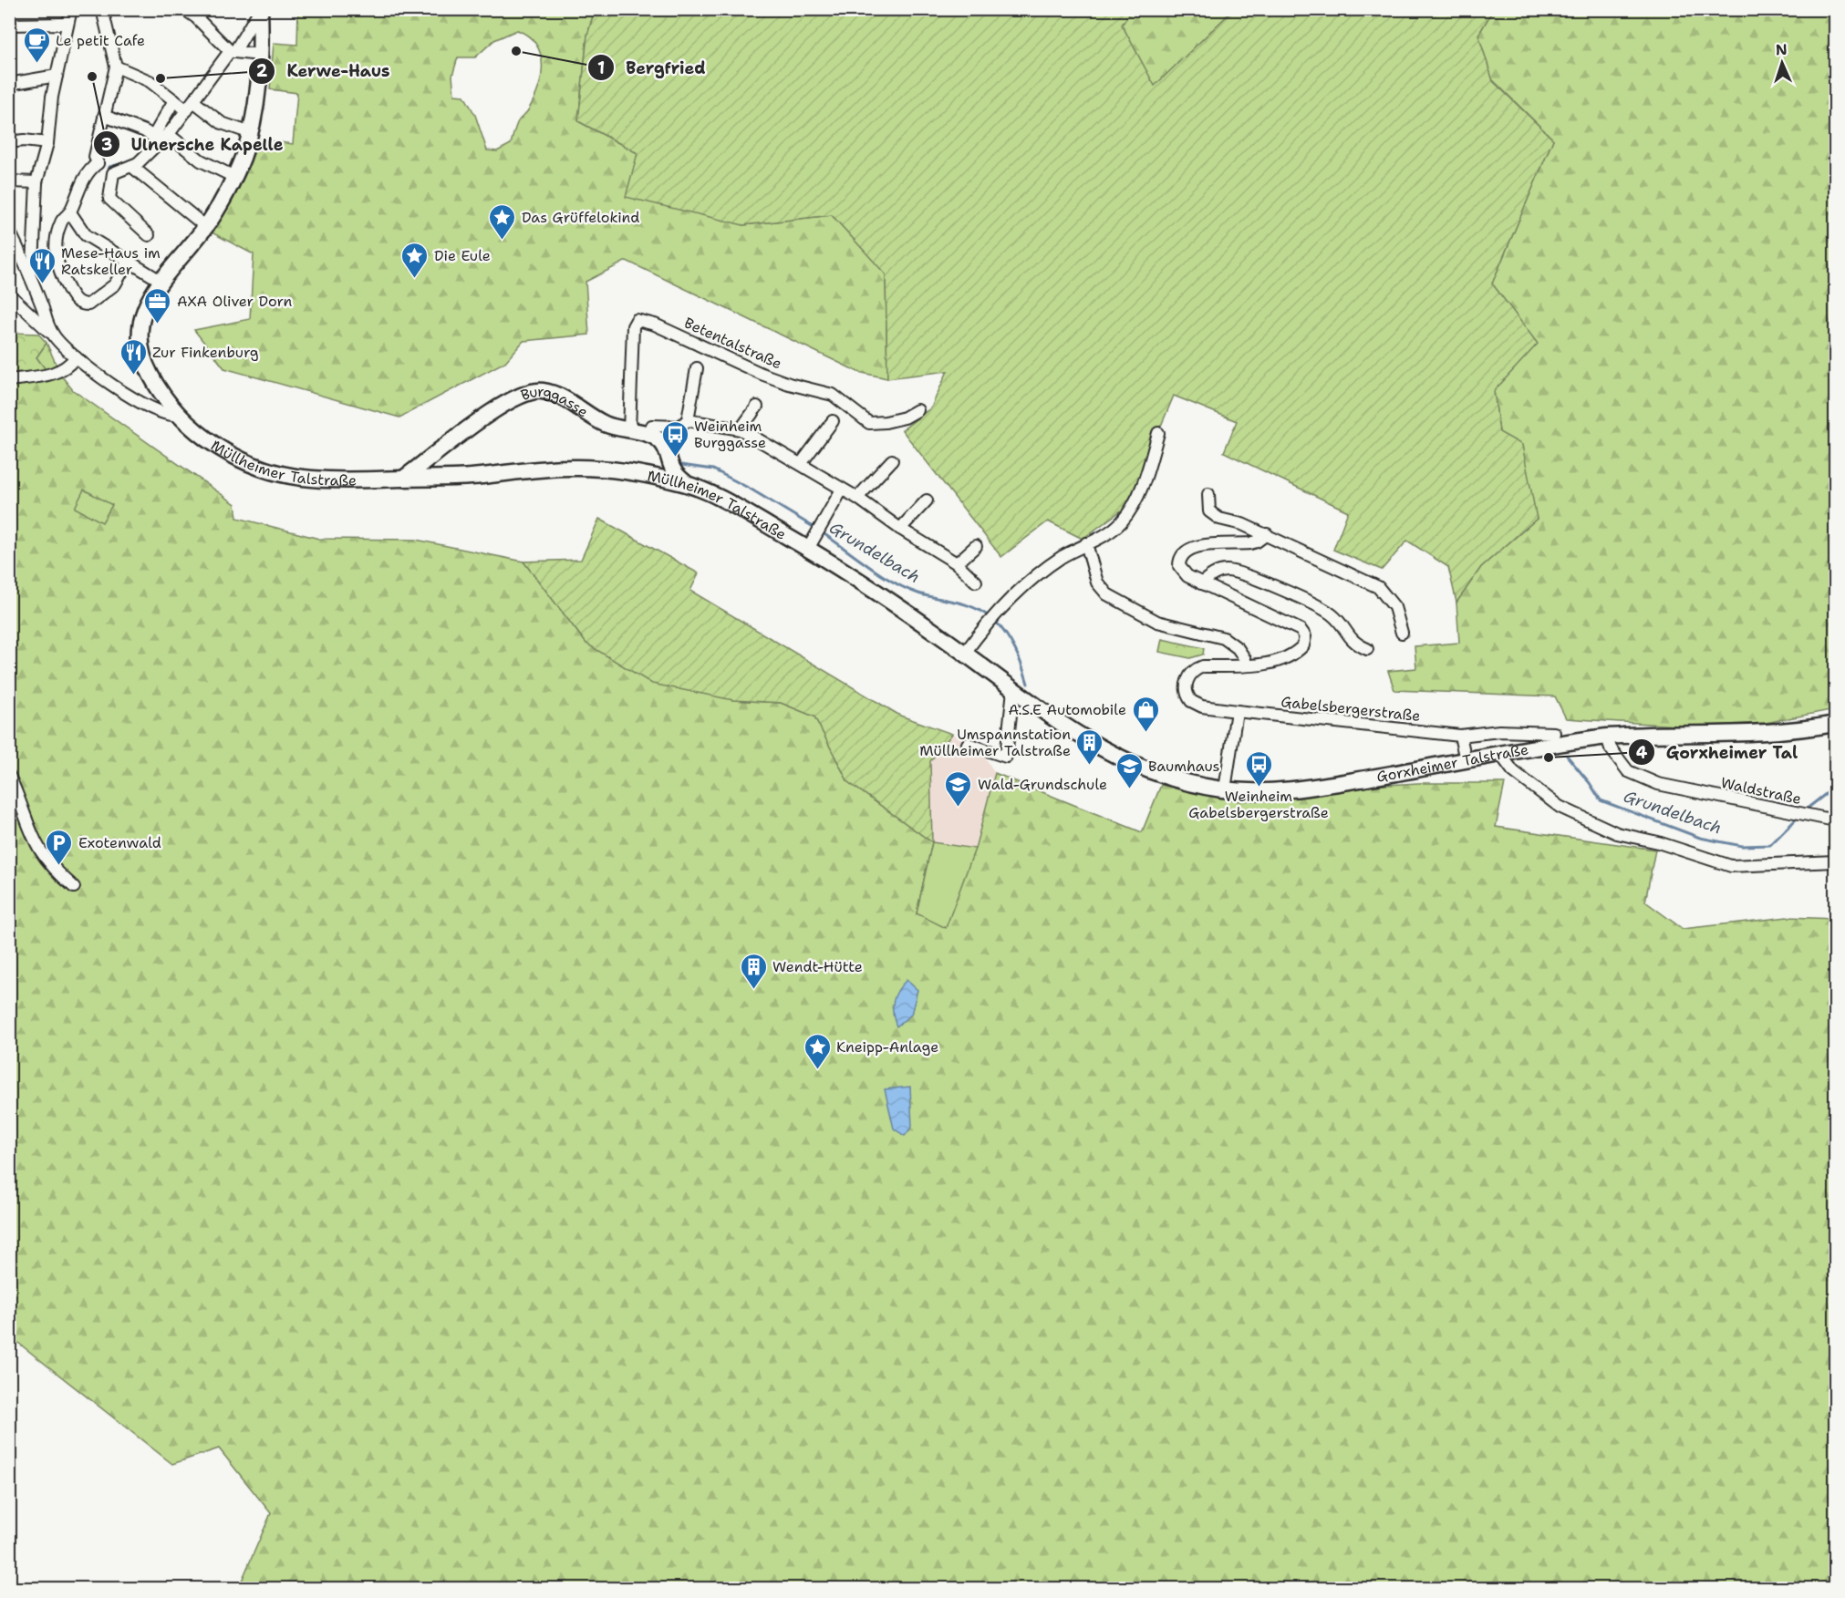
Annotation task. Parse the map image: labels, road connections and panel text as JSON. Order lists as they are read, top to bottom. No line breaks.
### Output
{"streets":{"main road":["Burggasse","Müllheimer Talstraße","Gorxheimer Talstraße"],"street":["Betentalstraße","Gabelsbergerstraße","Waldstraße"]},"crossings":[["Betentalstraße","Burggasse"],["Burggasse","Müllheimer Talstraße"],["Müllheimer Talstraße","Gorxheimer Talstraße"],["Gorxheimer Talstraße","Waldstraße"]],"water":["Grundelbach"],"places":{"other":["Bergfried","Ulnersche Kapelle","Kerwe-Haus","Gorxheimer Tal"],"cafe":["Le petit Cafe"],"place":["Das Grüffelokind","Die Eule","Kneipp-Anlage"],"restaurant":["Mese-Haus im Ratskeller","Zur Finkenburg"],"office":["AXA Oliver Dorn"],"bus stop":["Weinheim Burggasse","Weinheim Gabelsbergerstraße"],"shop":["A.S.E Automobile"],"building":["Umspannstation Müllheimer Talstraße","Wendt-Hütte"],"school or university":["Baumhaus","Wald-Grundschule"],"parking":["Exotenwald"]},"north":"top"}
